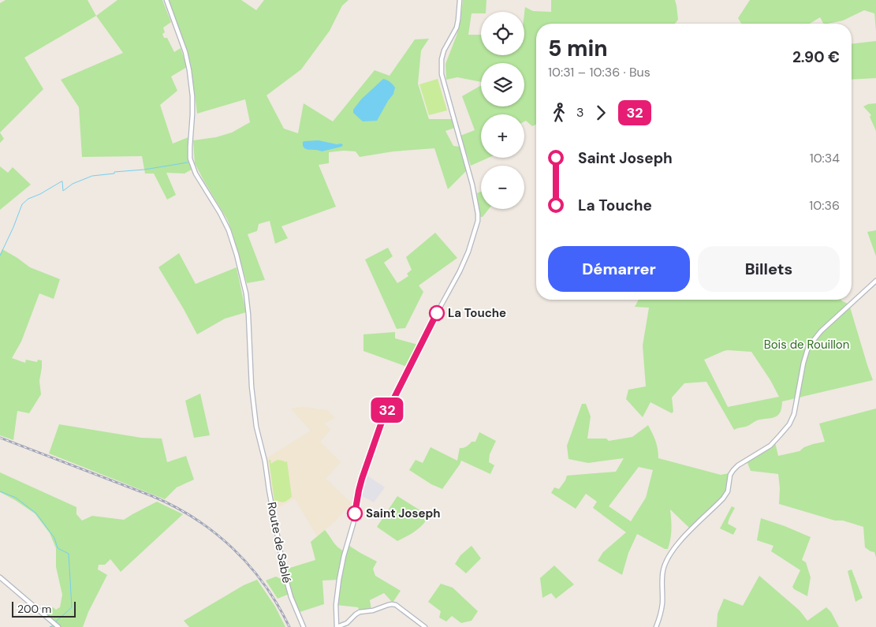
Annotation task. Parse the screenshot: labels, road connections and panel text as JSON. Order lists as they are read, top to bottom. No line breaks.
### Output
{"streets":{"street":["Route de Sablé"]},"parks":["Bois de Rouillon"],"places":["La Touche","Saint Joseph"],"lines":["bus line 32"],"scale_bar":"200 m","page":{"on_map":"32","map_buttons":["+","−"],"heading":["5 min","10:31 – 10:36 · Bus","2.90 €"],"legs":["3","32"],"list":[{"name":"Saint Joseph","value":"10:34"},{"name":"La Touche","value":"10:36"}],"buttons":["Démarrer","Billets"],"scale":"200 m"}}
